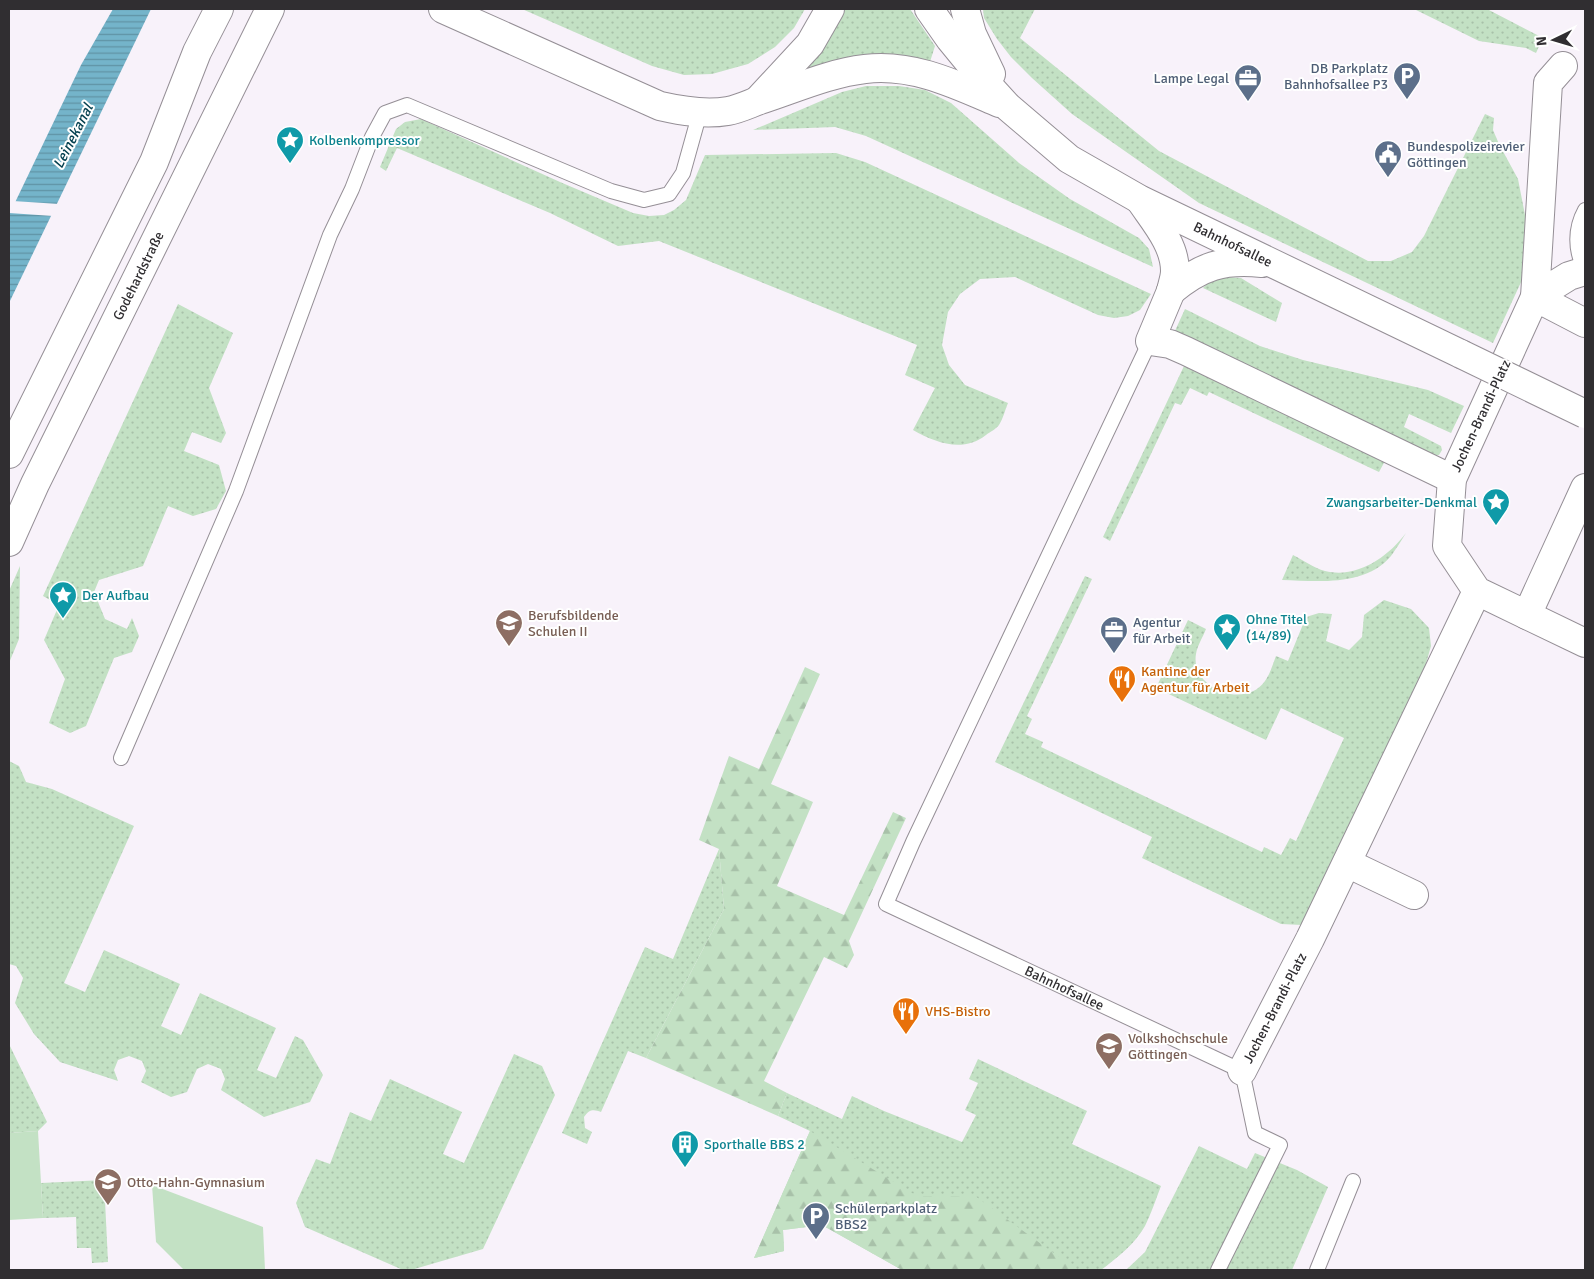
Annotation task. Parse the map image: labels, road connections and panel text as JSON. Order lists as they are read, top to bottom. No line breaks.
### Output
{"streets":{"street":["Bahnhofsallee","Godehardstraße","Jochen-Brandi-Platz"]},"crossings":[["Bahnhofsallee","Jochen-Brandi-Platz"]],"water":["Leinekanal"],"places":{"parking":["DB Parkplatz Bahnhofsallee P3","Schülerparkplatz BBS2"],"office":["Lampe Legal","Agentur für Arbeit"],"place":["Kolbenkompressor","Zwangsarbeiter-Denkmal","Der Aufbau","Ohne Titel (14/89)"],"public building":["Bundespolizeirevier Göttingen"],"school or university":["Berufsbildende Schulen II","Volkshochschule Göttingen","Otto-Hahn-Gymnasium"],"restaurant":["Kantine der Agentur für Arbeit","VHS-Bistro"],"building":["Sporthalle BBS 2"]},"north":"left"}
